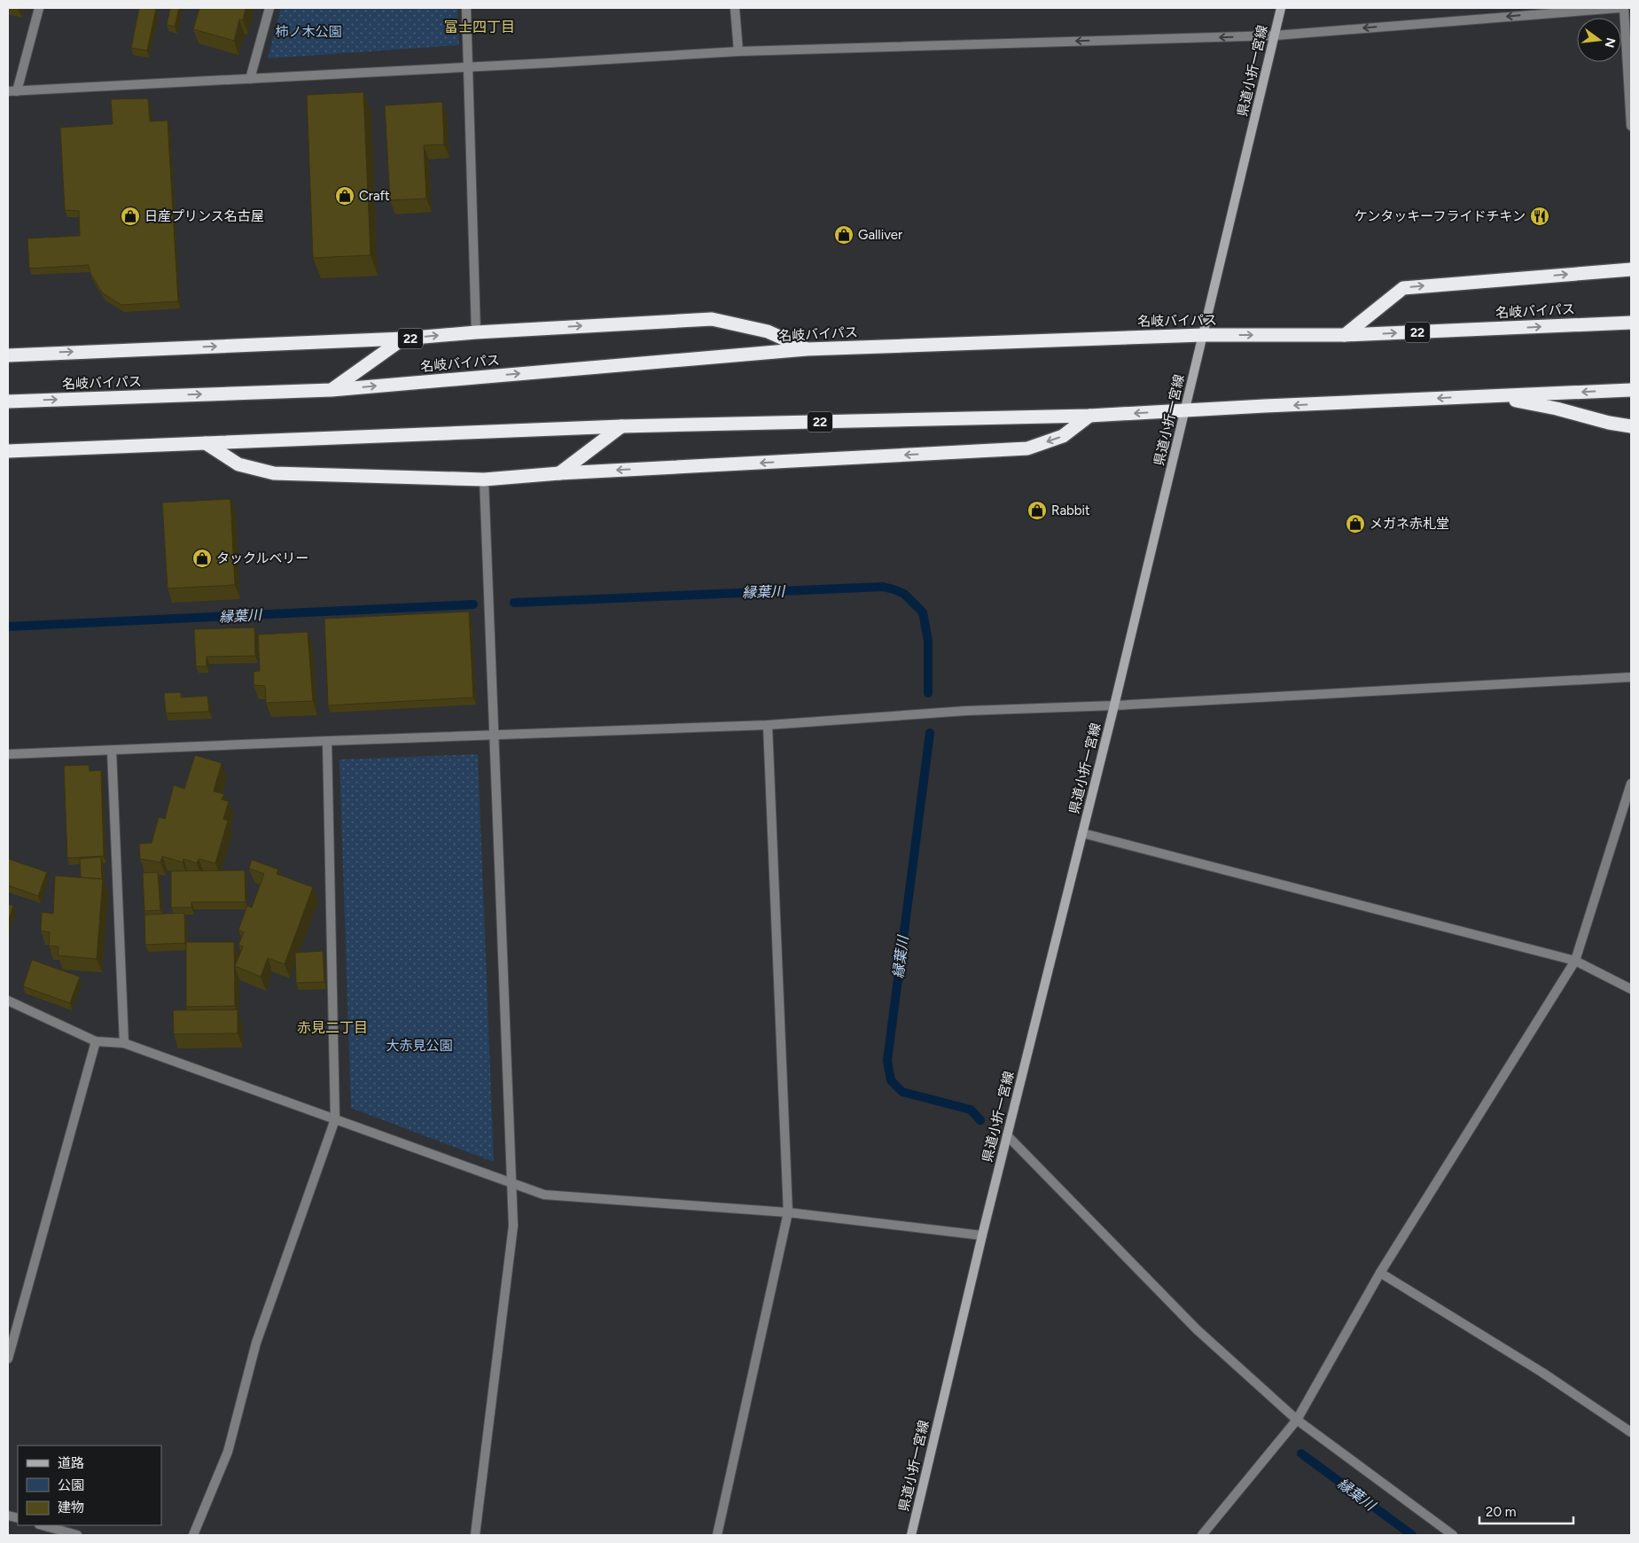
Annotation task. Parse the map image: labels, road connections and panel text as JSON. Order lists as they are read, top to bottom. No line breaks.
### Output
{"streets":{"highway":["名岐バイパス","22"],"main road":["県道小折一宮線"]},"crossings":[["県道小折一宮線","名岐バイパス"],["県道小折一宮線","22"],["名岐バイパス","22"]],"districts":["富士四丁目","赤見二丁目"],"water":["縁葉川"],"parks":["柿ノ木公園","大赤見公園"],"places":{"shop":["Craft","日産プリンス名古屋","Galliver","Rabbit","メガネ赤札堂","タックルベリー"],"restaurant":["ケンタッキーフライドチキン"]},"legend":["道路","公園","建物"],"scale_bar":"20 m","north":"right"}
